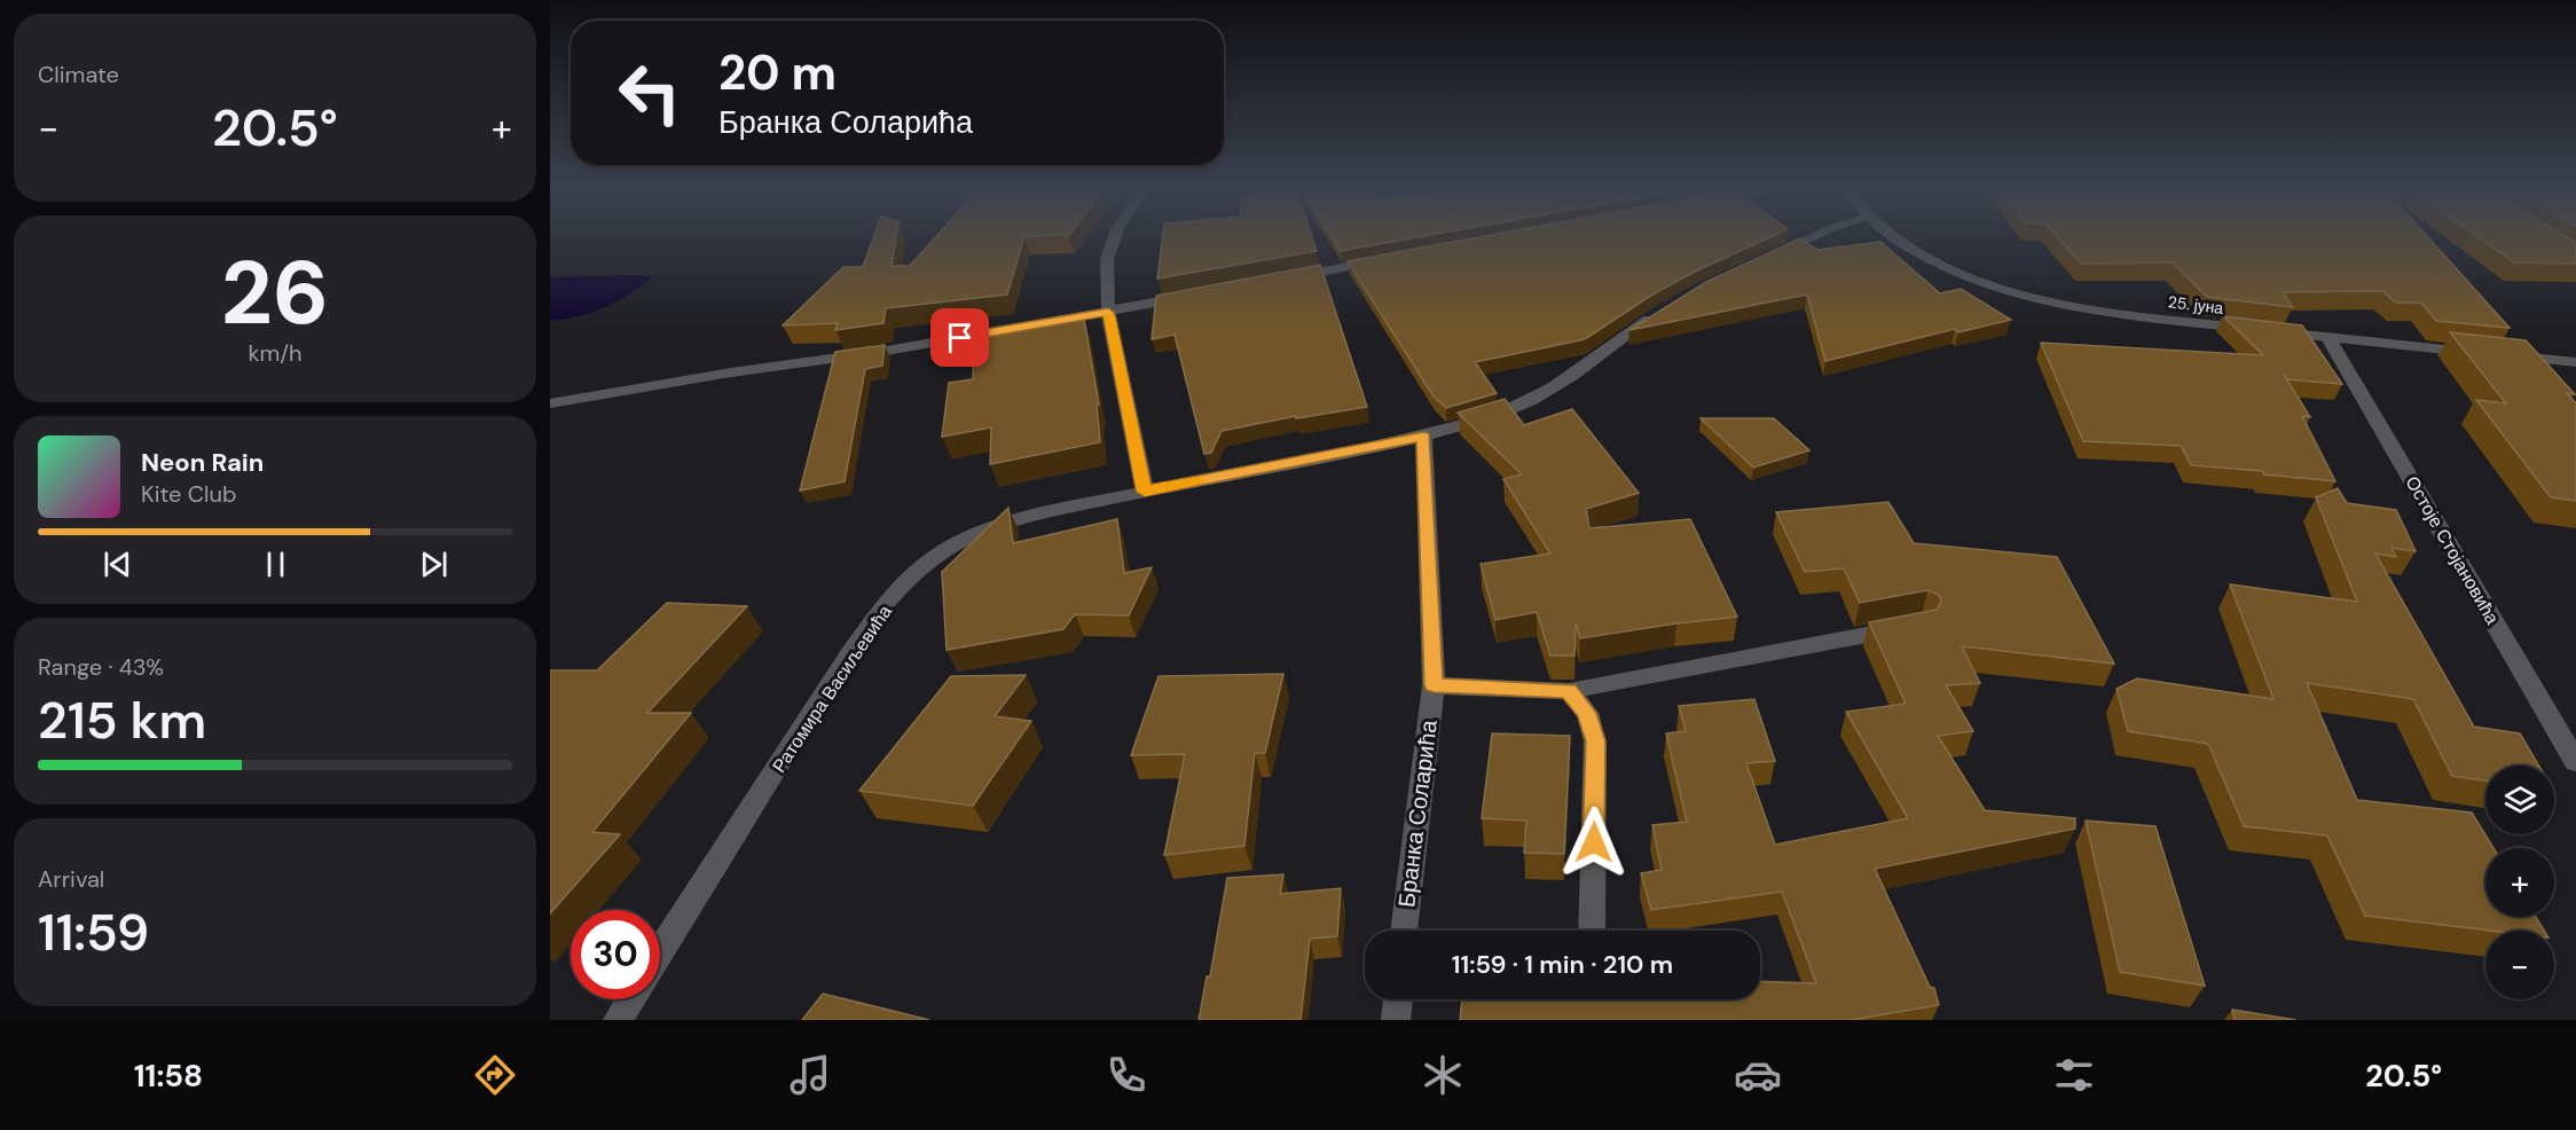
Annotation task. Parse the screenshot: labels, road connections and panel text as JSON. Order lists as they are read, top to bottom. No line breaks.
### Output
{"streets":{"street":["25. јуна","Остоје Стојановића","Ратомира Васиљевића","Бранка Соларића"]},"crossings":[["25. јуна","Остоје Стојановића"],["Ратомира Васиљевића","Бранка Соларића"]],"page":{"tile":["Climate",["26","km/h"],["Range · 43%","215 km"],["Arrival","11:59"]],"turn":["20 m","Бранка Соларића"],"heat":["−","20.5°","+"],"song":["Neon Rain","Kite Club"],"map_buttons":["+","−"],"limit":"30","trip":"11:59 · 1 min · 210 m","tabs":["11:58","20.5°"]}}
